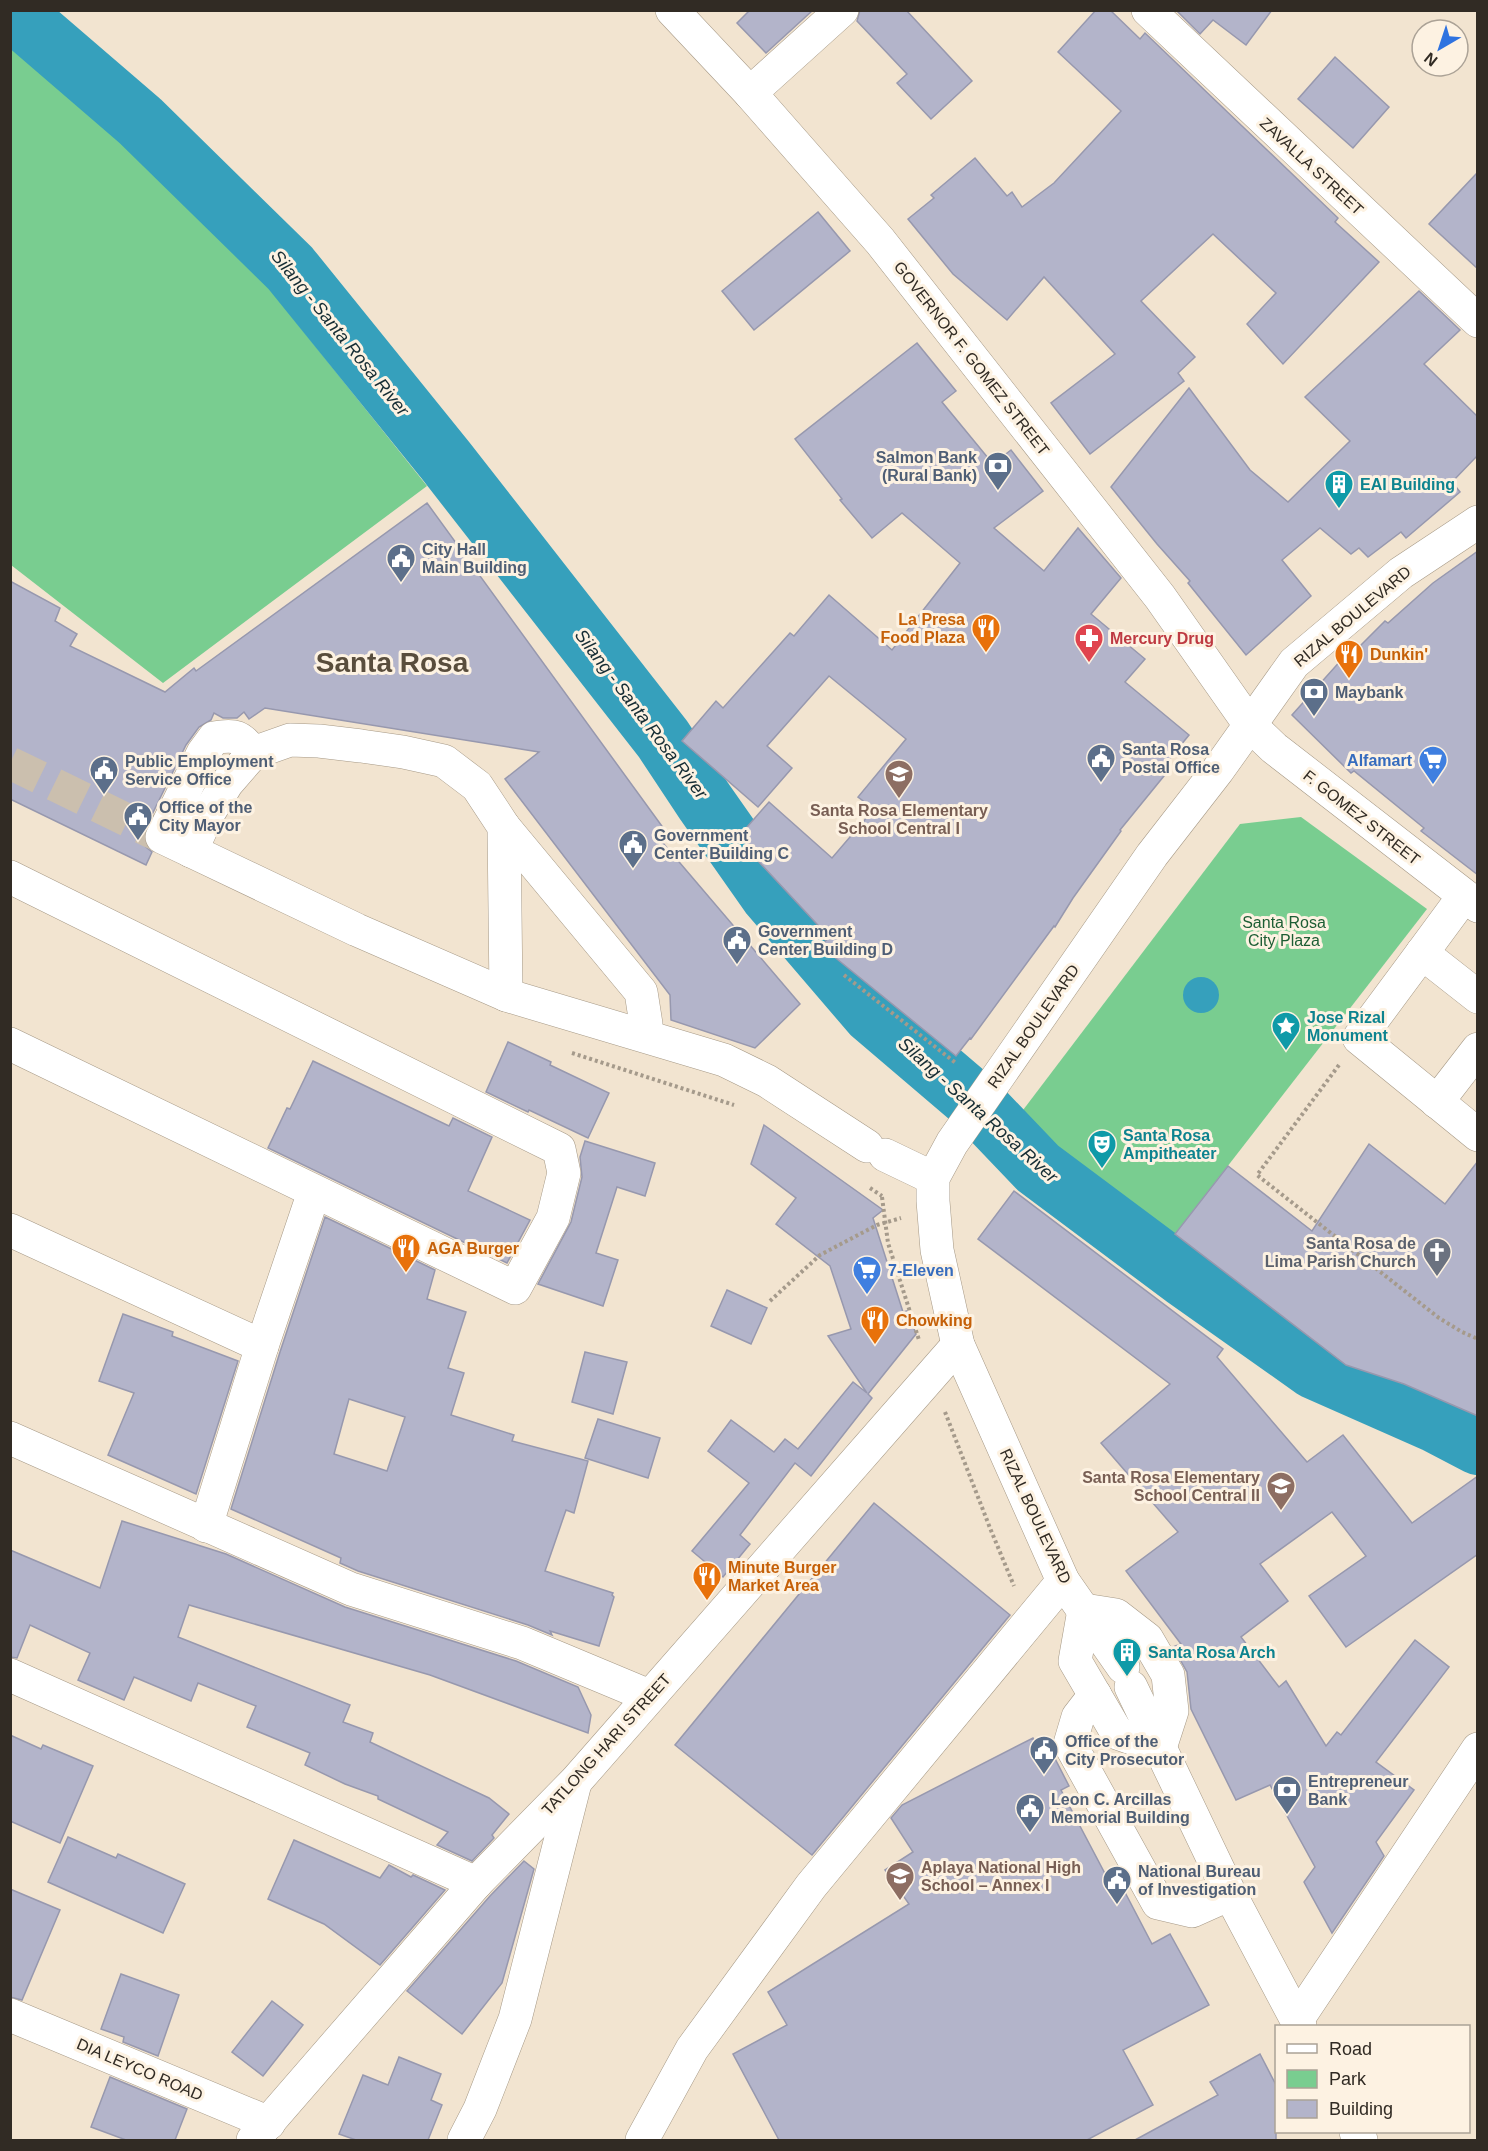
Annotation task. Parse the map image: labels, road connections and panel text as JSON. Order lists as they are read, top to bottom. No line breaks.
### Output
{"streets":{"street":["ZAVALLA STREET","GOVERNOR F. GOMEZ STREET","RIZAL BOULEVARD","F. GOMEZ STREET","TATLONG HARI STREET","DIA LEYCO ROAD"]},"crossings":[["GOVERNOR F. GOMEZ STREET","RIZAL BOULEVARD"],["GOVERNOR F. GOMEZ STREET","F. GOMEZ STREET"],["RIZAL BOULEVARD","F. GOMEZ STREET"],["RIZAL BOULEVARD","TATLONG HARI STREET"],["TATLONG HARI STREET","DIA LEYCO ROAD"]],"districts":["Santa Rosa"],"water":["Silang - Santa Rosa River"],"parks":["Santa Rosa City Plaza"],"places":{"bank":["Salmon Bank (Rural Bank)","Maybank","Entrepreneur Bank"],"building":["EAI Building","Santa Rosa Arch"],"public building":["City Hall Main Building","Santa Rosa Postal Office","Public Employment Service Office","Office of the City Mayor","Government Center Building C","Government Center Building D","Office of the City Prosecutor","Leon C. Arcillas Memorial Building","National Bureau of Investigation"],"restaurant":["La Presa Food Plaza","Dunkin'","AGA Burger","Chowking","Minute Burger Market Area"],"pharmacy":["Mercury Drug"],"supermarket":["Alfamart","7-Eleven"],"school or university":["Santa Rosa Elementary School Central I","Santa Rosa Elementary School Central II","Aplaya National High School – Annex I"],"place":["Jose Rizal Monument"],"theatre":["Santa Rosa Ampitheater"],"church":["Santa Rosa de Lima Parish Church"]},"legend":["Road","Park","Building"],"north":"bottom left"}
